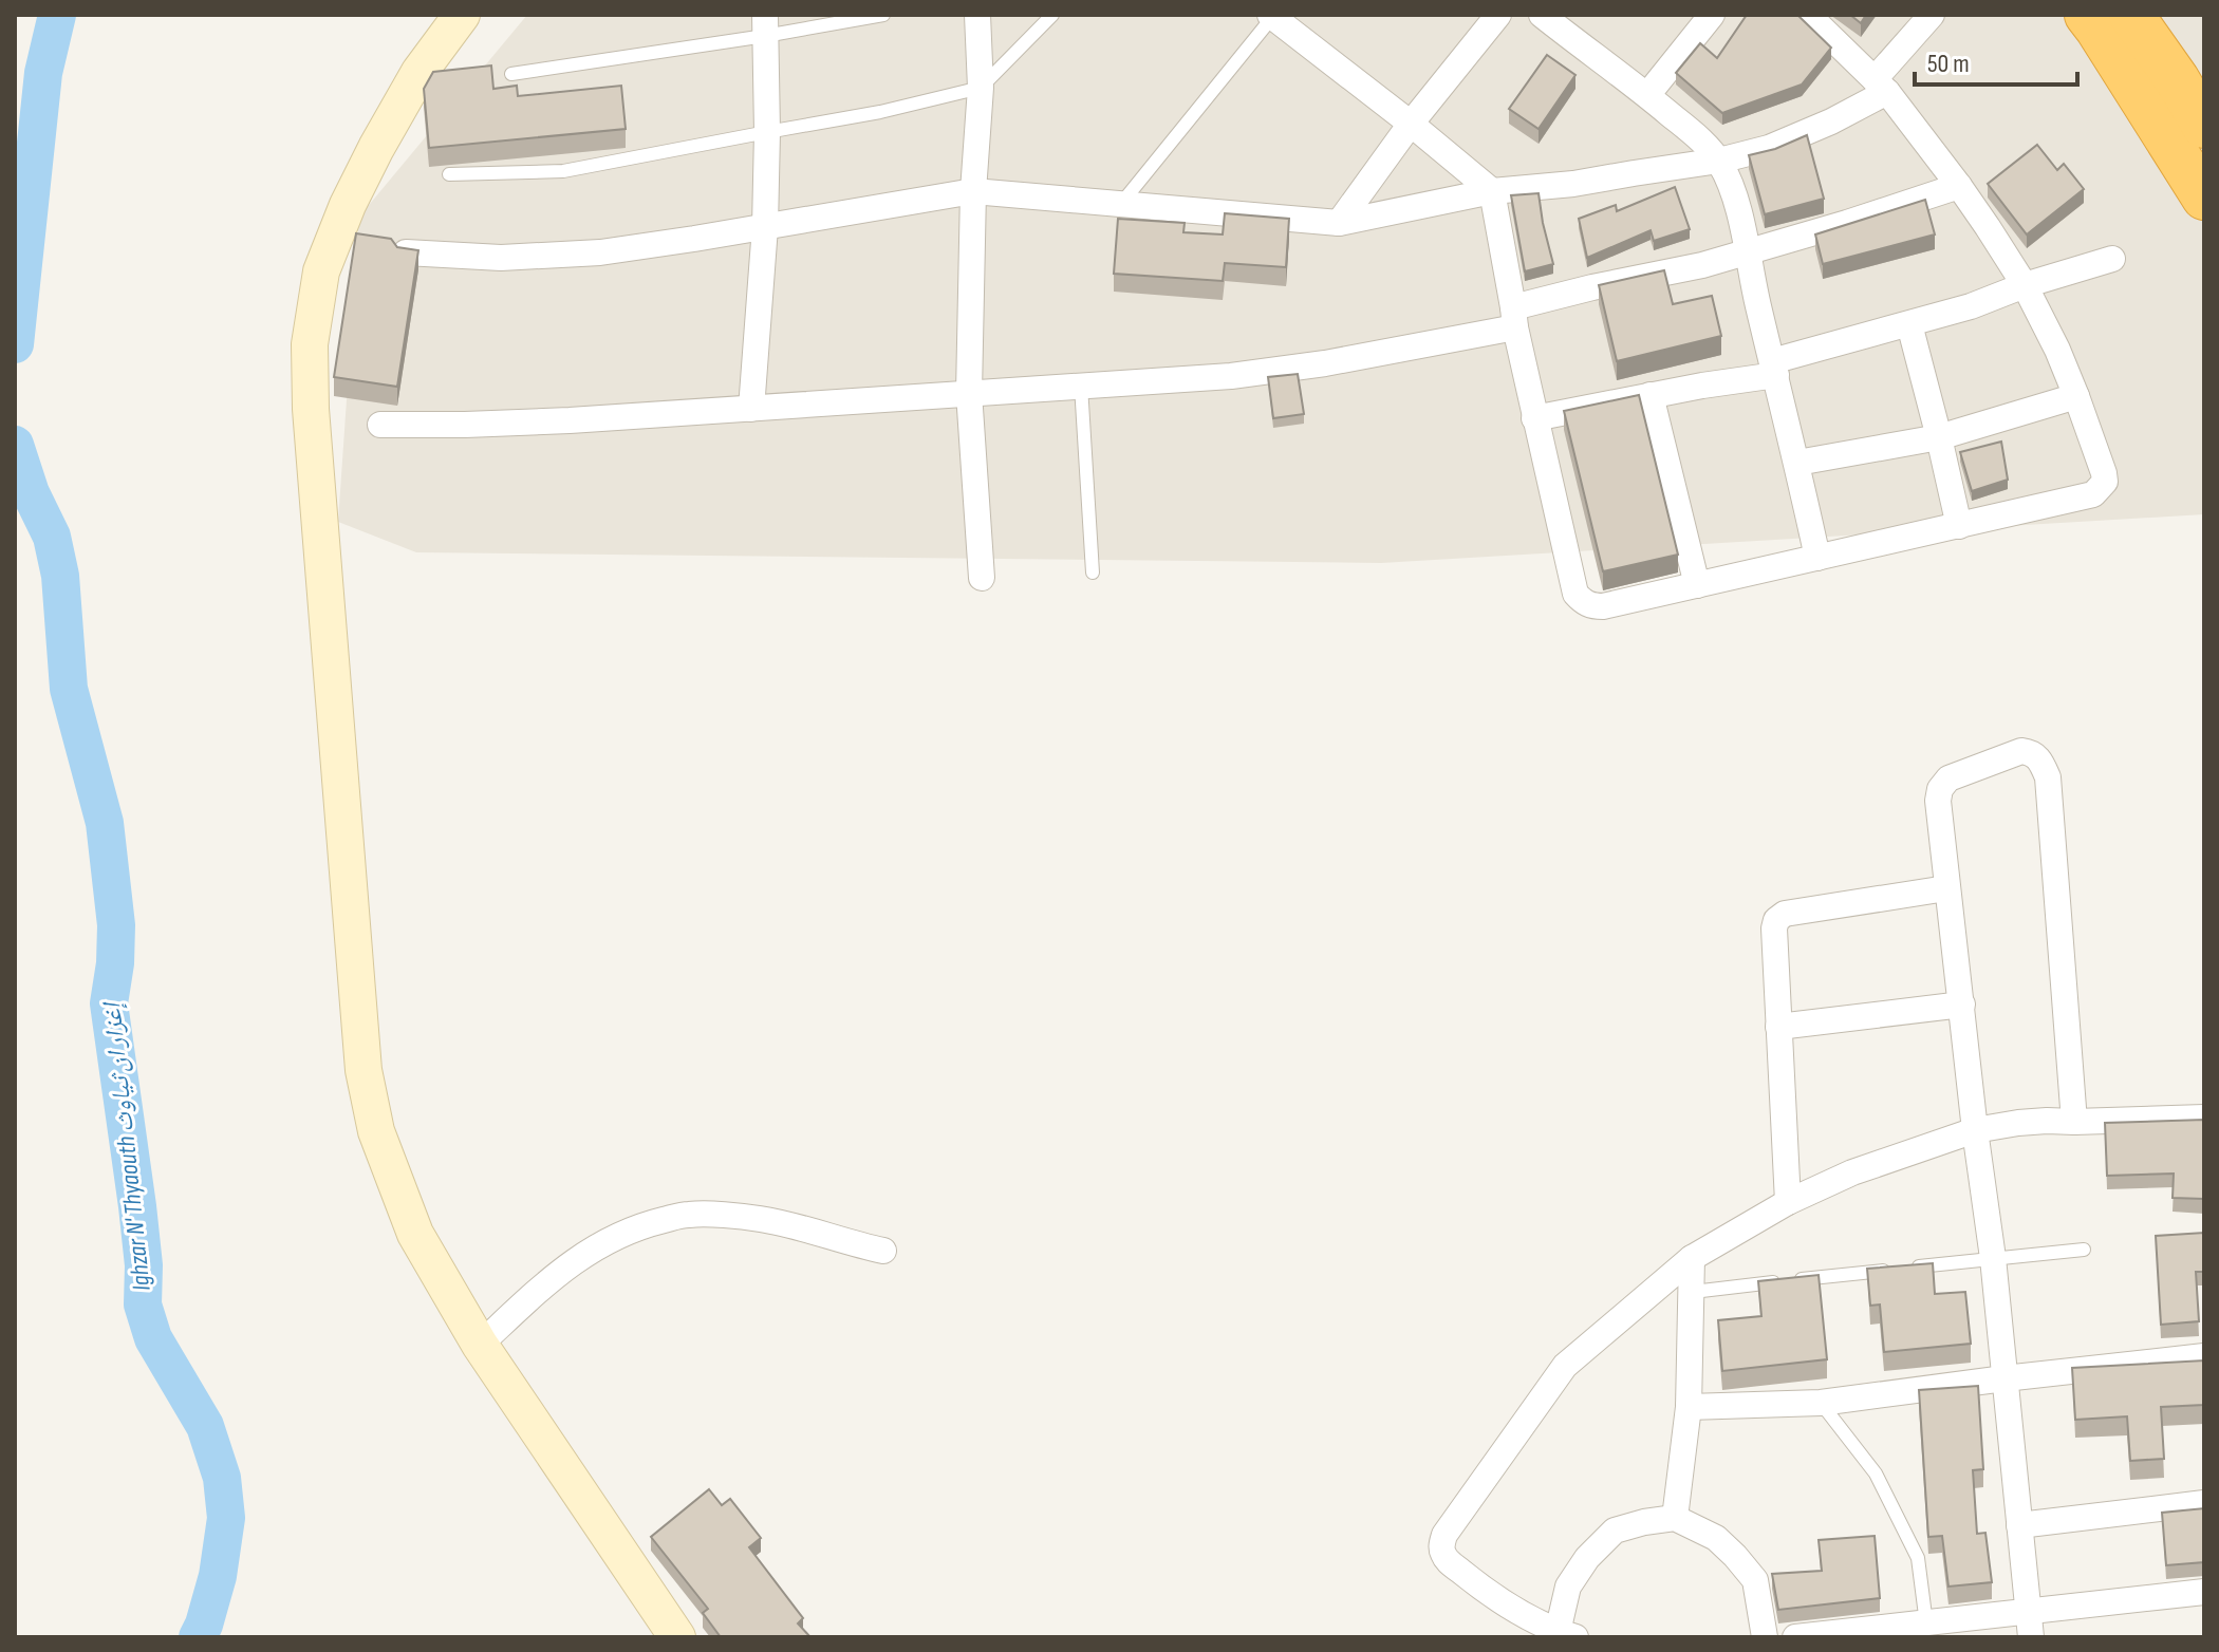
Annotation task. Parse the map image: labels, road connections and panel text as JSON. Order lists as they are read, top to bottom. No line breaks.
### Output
{"water":["Ighzar N' Thyaouth إغزار ان ثياوث"],"scale_bar":"50 m"}
